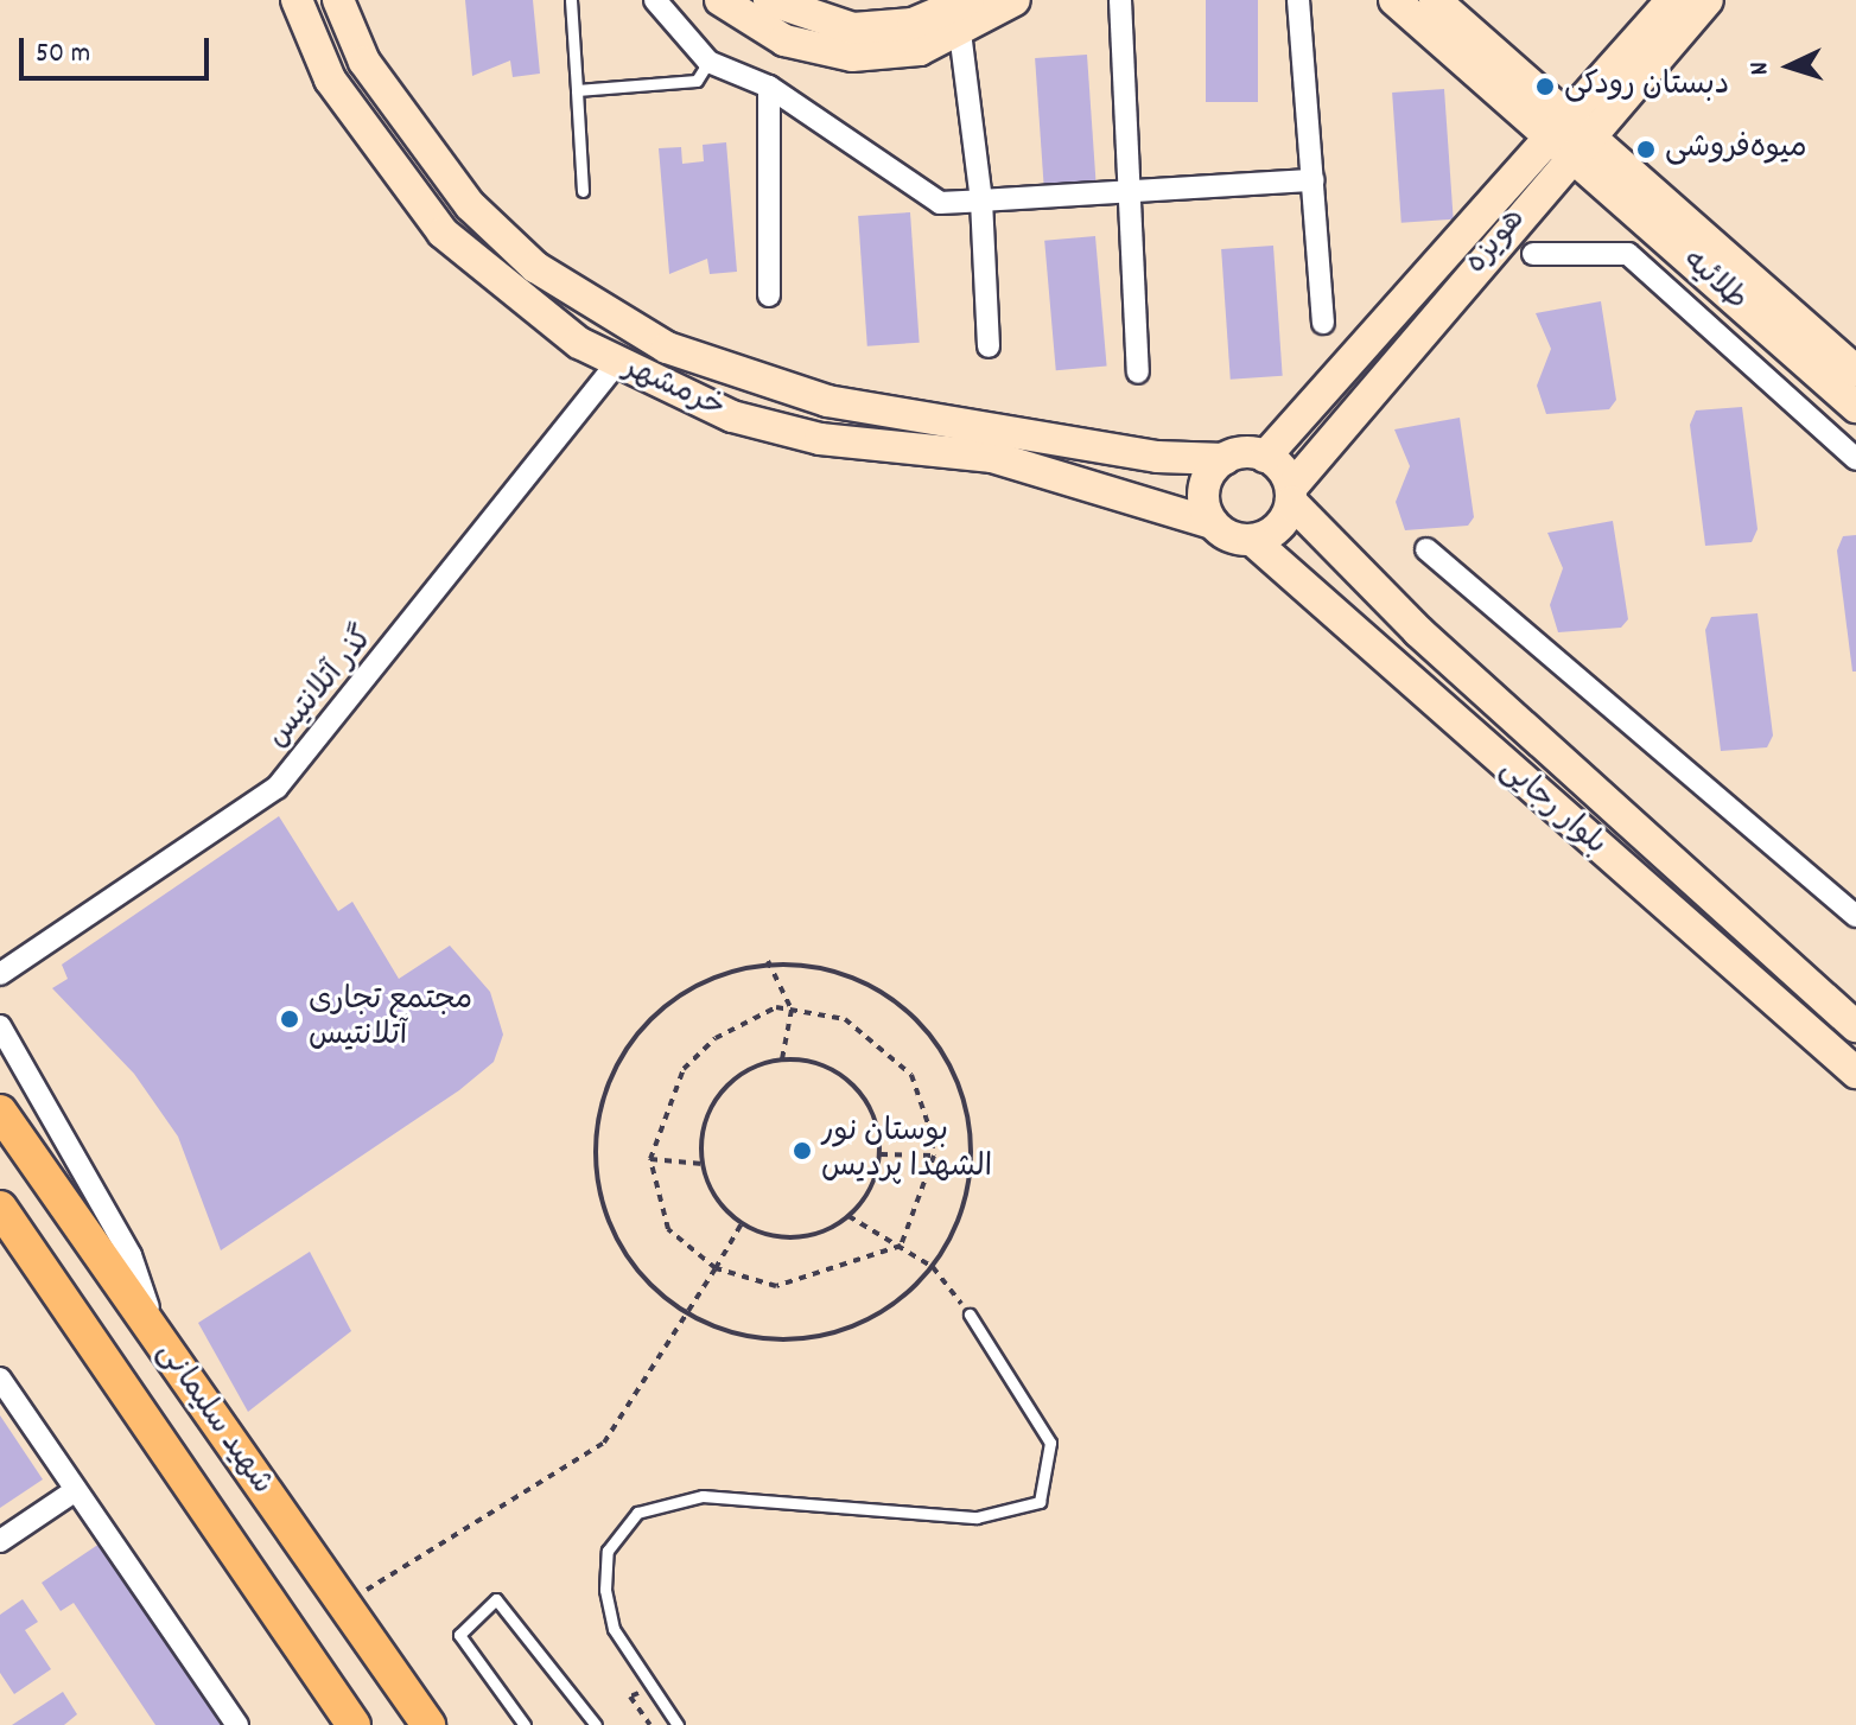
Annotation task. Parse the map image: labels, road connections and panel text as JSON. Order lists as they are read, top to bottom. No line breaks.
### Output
{"streets":{"main road":["هویزه","طلائیه","خرمشهر","بلوار رجایی","شهید سلیمانی"],"street":["گذر آتلانتیس"]},"crossings":[["هویزه","طلائیه"],["هویزه","خرمشهر"],["هویزه","بلوار رجایی"],["خرمشهر","گذر آتلانتیس"],["خرمشهر","بلوار رجایی"]],"places":["دبستان رودکی","میوه‌فروشی","مجتمع تجاری آتلانتیس","بوستان نور الشهدا پردیس"],"scale_bar":"50 m","north":"left"}
